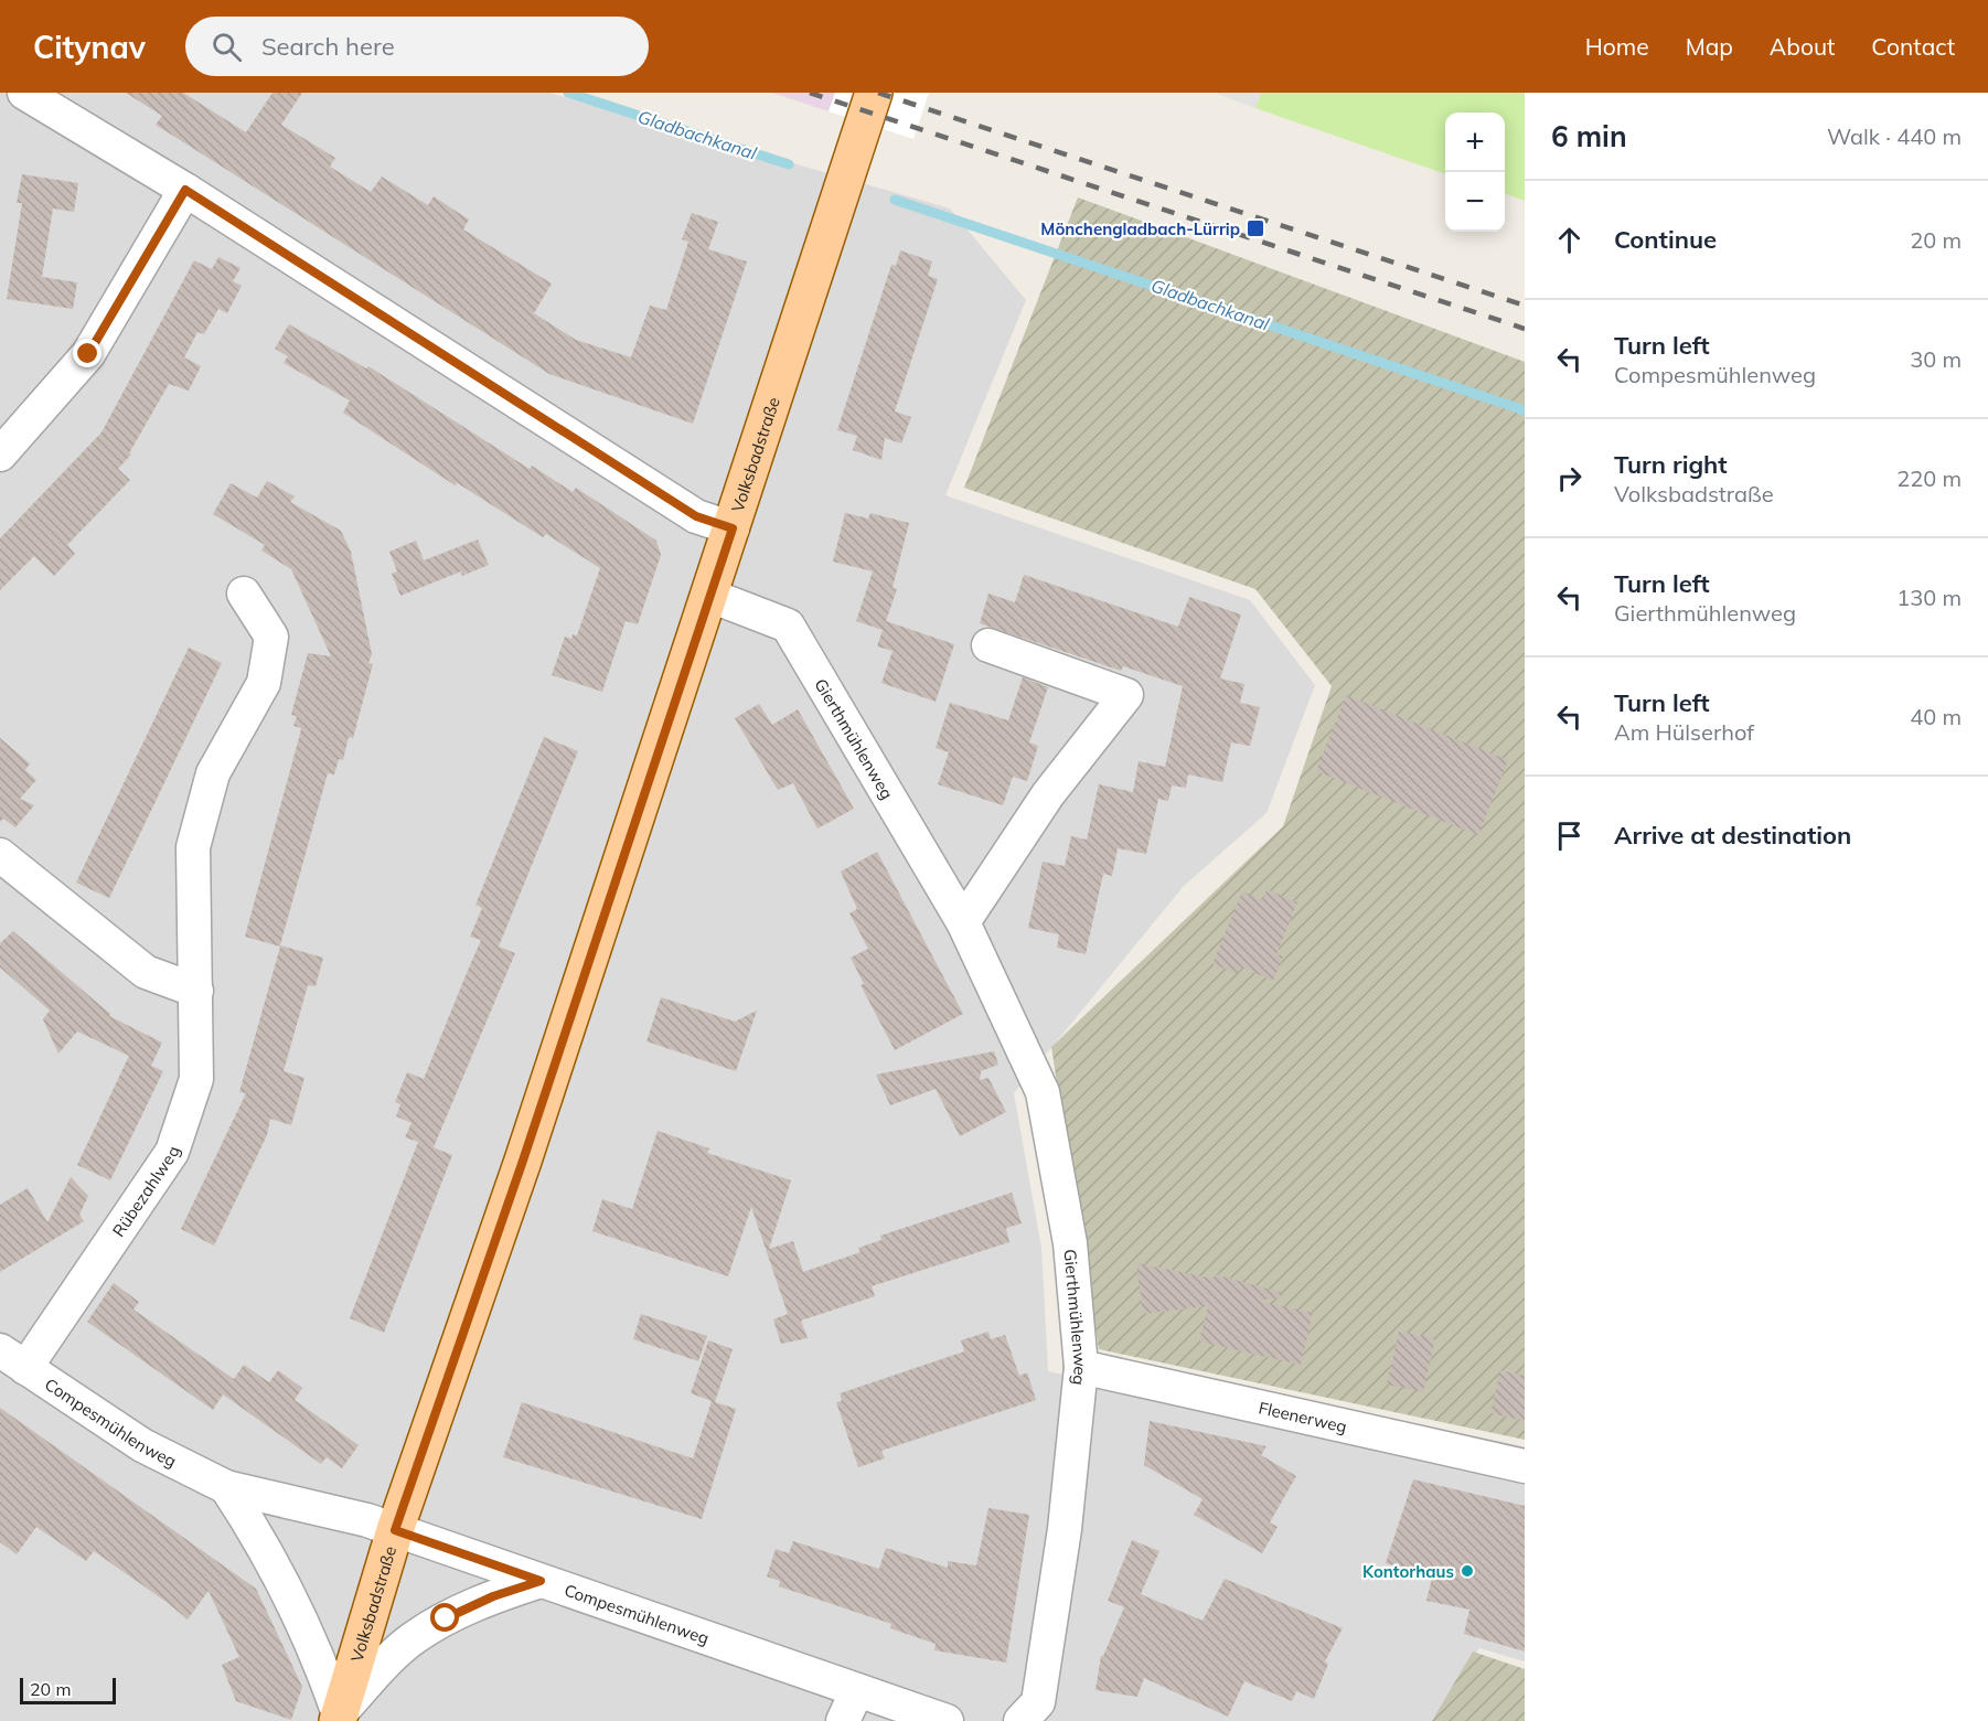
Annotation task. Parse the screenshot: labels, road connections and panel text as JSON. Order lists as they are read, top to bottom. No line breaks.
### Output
{"streets":{"main road":["Volksbadstraße"],"street":["Gierthmühlenweg","Rübezahlweg","Fleenerweg","Compesmühlenweg"]},"crossings":[["Volksbadstraße","Gierthmühlenweg"],["Volksbadstraße","Compesmühlenweg"],["Gierthmühlenweg","Fleenerweg"],["Rübezahlweg","Compesmühlenweg"]],"water":["Gladbachkanal"],"places":{"transit":["Mönchengladbach-Lürrip"],"other":["Kontorhaus"]},"scale_bar":"20 m","page":{"header":"Citynav","search":"Search here","nav":["Home","Map","About","Contact"],"heading":["6 min","Walk · 440 m"],"map_buttons":["+","−"],"list":[["Continue","20 m"],["Turn left","Compesmühlenweg","30 m"],["Turn right","Volksbadstraße","220 m"],["Turn left","Gierthmühlenweg","130 m"],["Turn left","Am Hülserhof","40 m"],"Arrive at destination"],"scale":"20 m"}}
